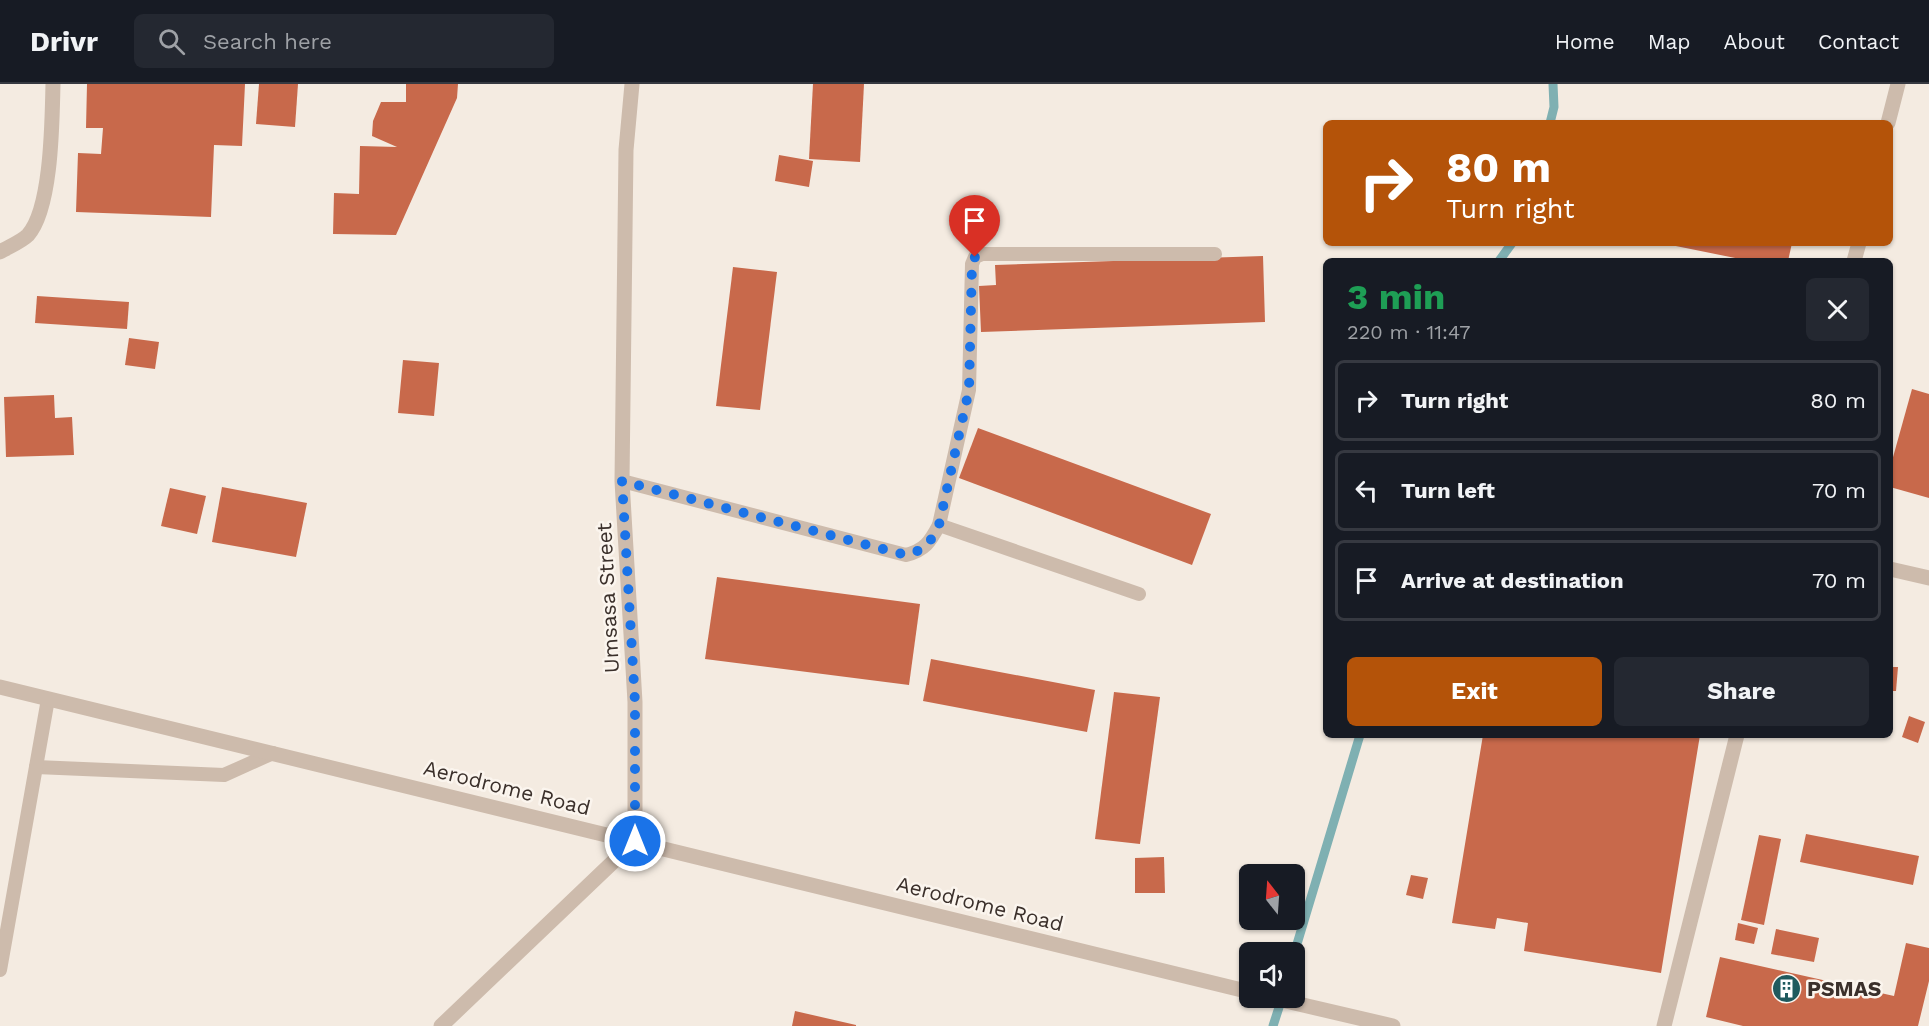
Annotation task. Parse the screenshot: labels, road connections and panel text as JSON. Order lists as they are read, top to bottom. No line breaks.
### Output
{"streets":{"street":["Umsasa Street","Aerodrome Road"]},"crossings":[["Umsasa Street","Aerodrome Road"]],"places":{"building":["PSMAS"]},"north":"top","page":{"header":"Drivr","search":"Search here","nav":["Home","Map","About","Contact"],"turn":["80 m","Turn right"],"heading":["3 min","220 m · 11:47"],"list":[{"name":"Turn right","value":"80 m"},{"name":"Turn left","value":"70 m"},{"name":"Arrive at destination","value":"70 m"}],"buttons":["Exit","Share"]}}
